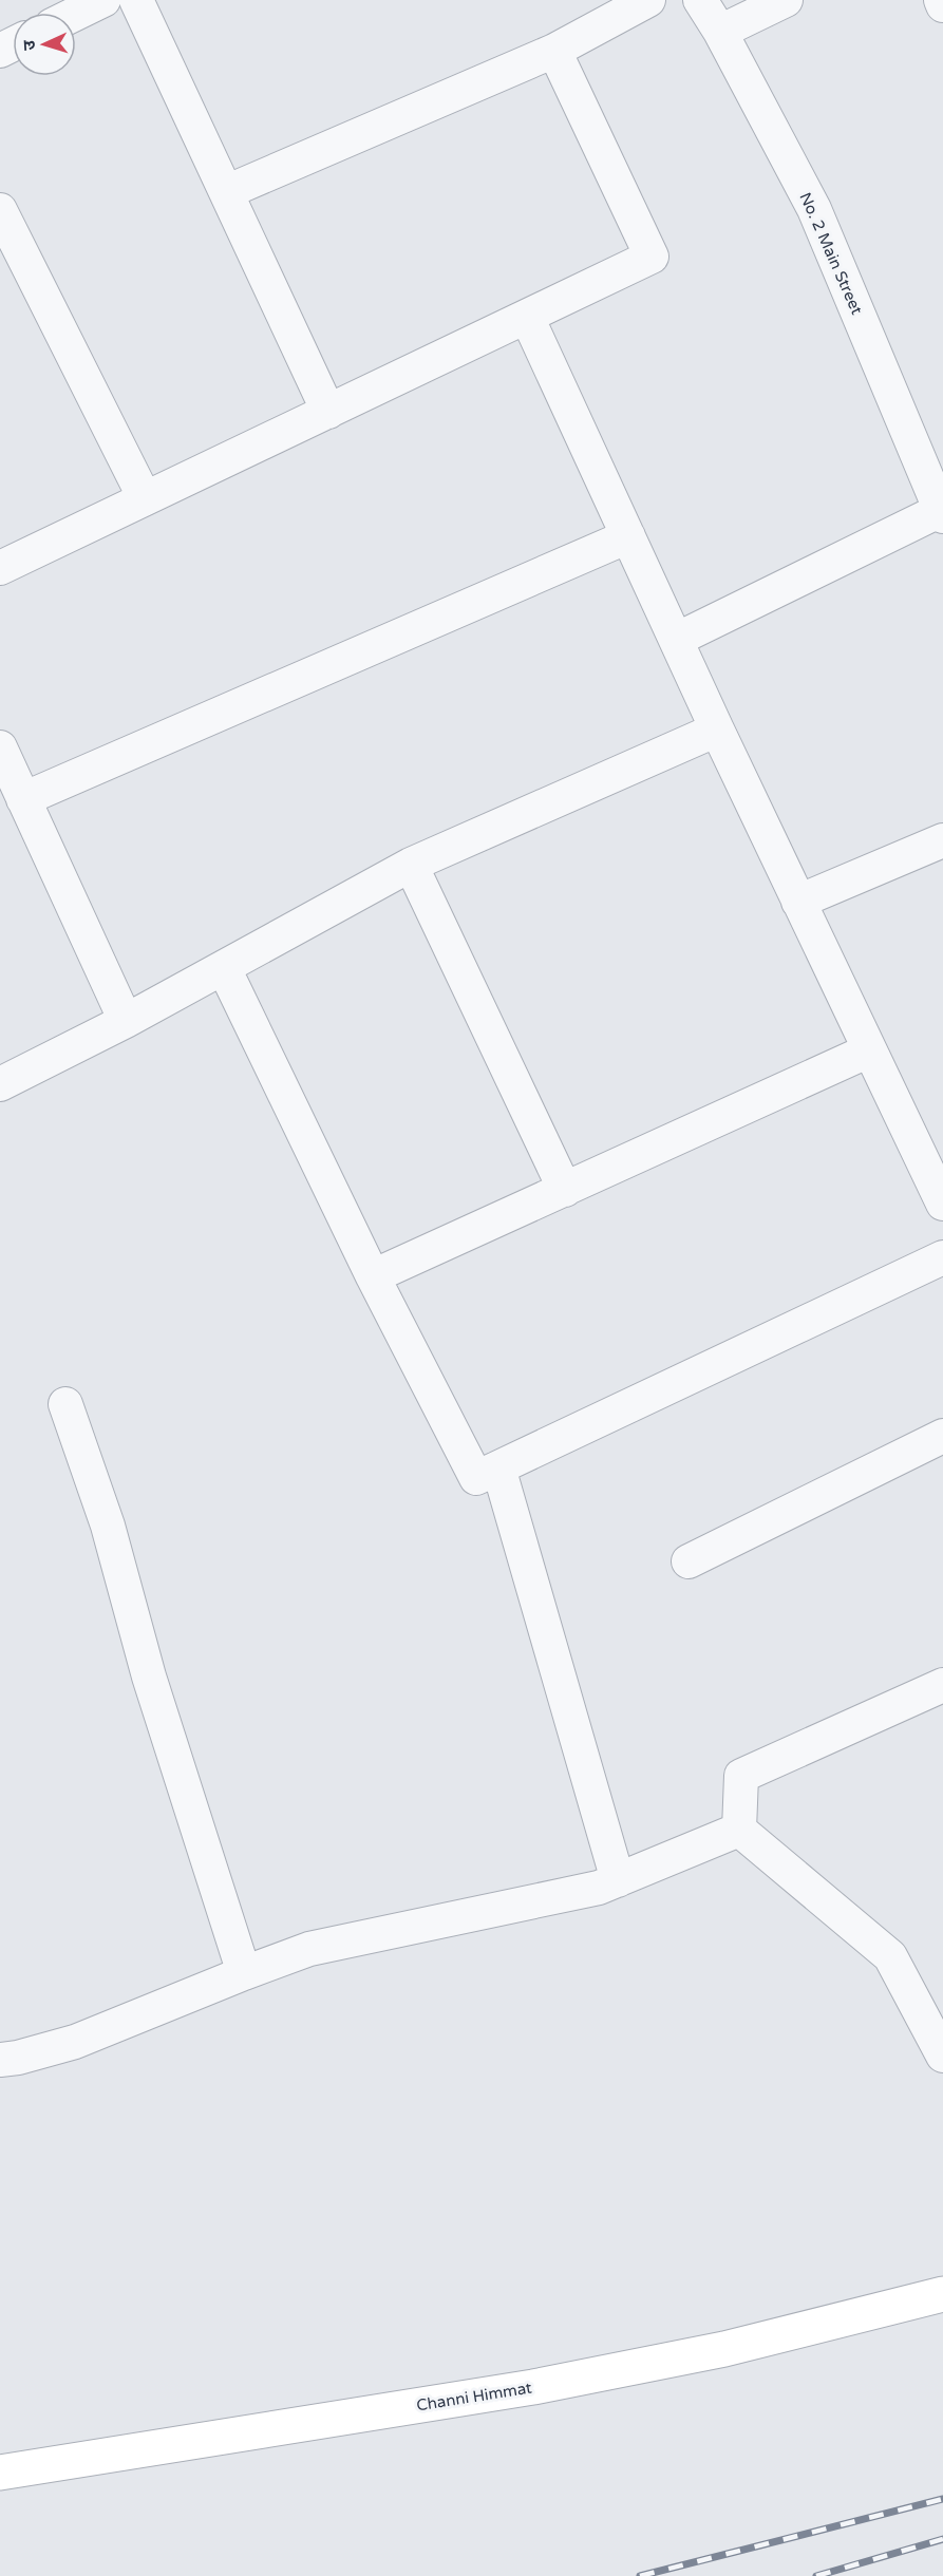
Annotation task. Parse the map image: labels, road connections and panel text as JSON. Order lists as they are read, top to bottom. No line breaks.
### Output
{"streets":{"street":["No. 2 Main Street","Channi Himmat"]},"north":"left"}
